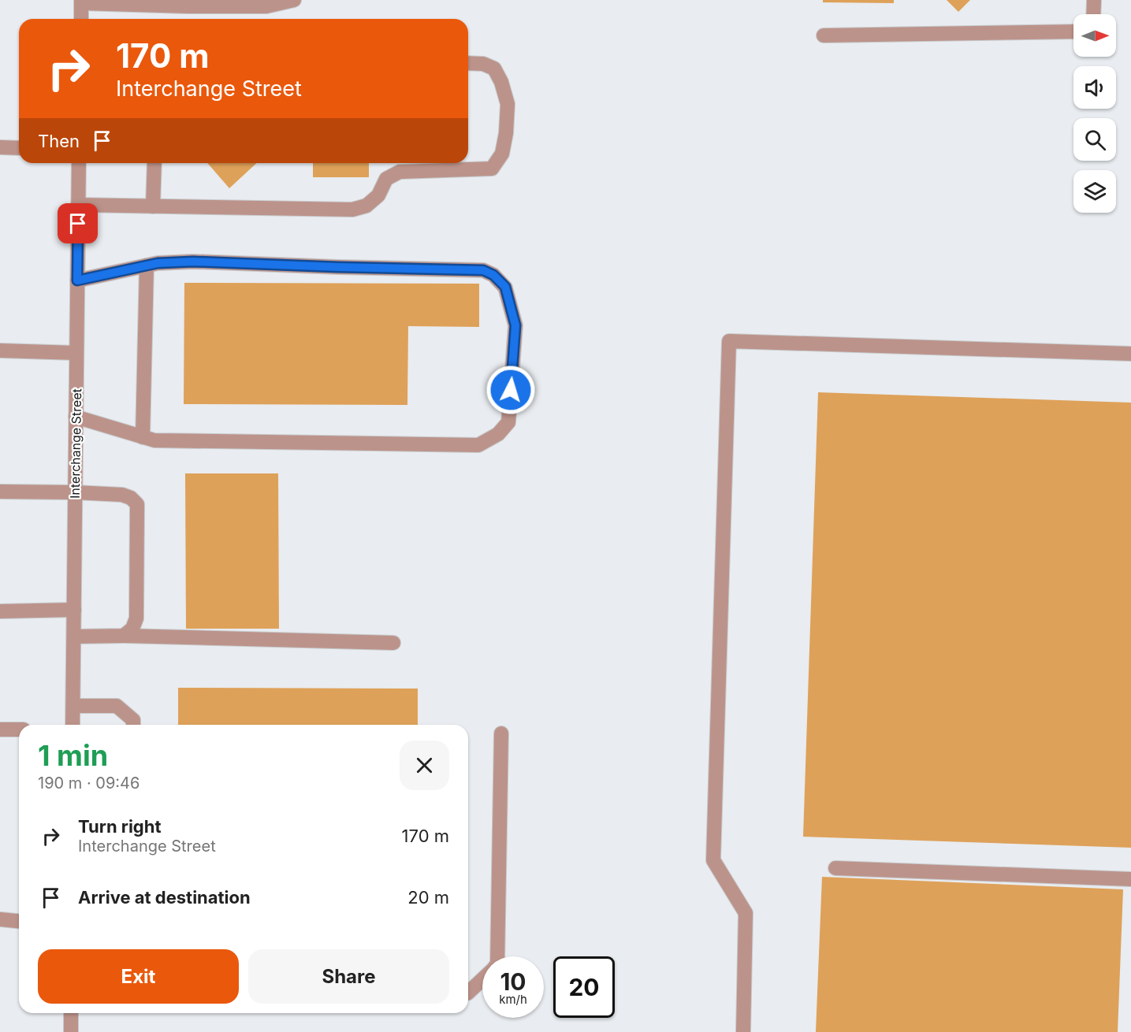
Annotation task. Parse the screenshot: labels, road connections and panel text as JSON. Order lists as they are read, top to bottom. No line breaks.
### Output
{"streets":{"street":["Interchange Street"]},"north":"right","page":{"turn":["170 m","Interchange Street"],"then":"Then","heading":["1 min","190 m · 09:46"],"list":[{"name":"Turn right","note":"Interchange Street","value":"170 m"},{"name":"Arrive at destination","value":"20 m"}],"buttons":["Exit","Share"],"speed":"10 km/h","limit":"20"}}
